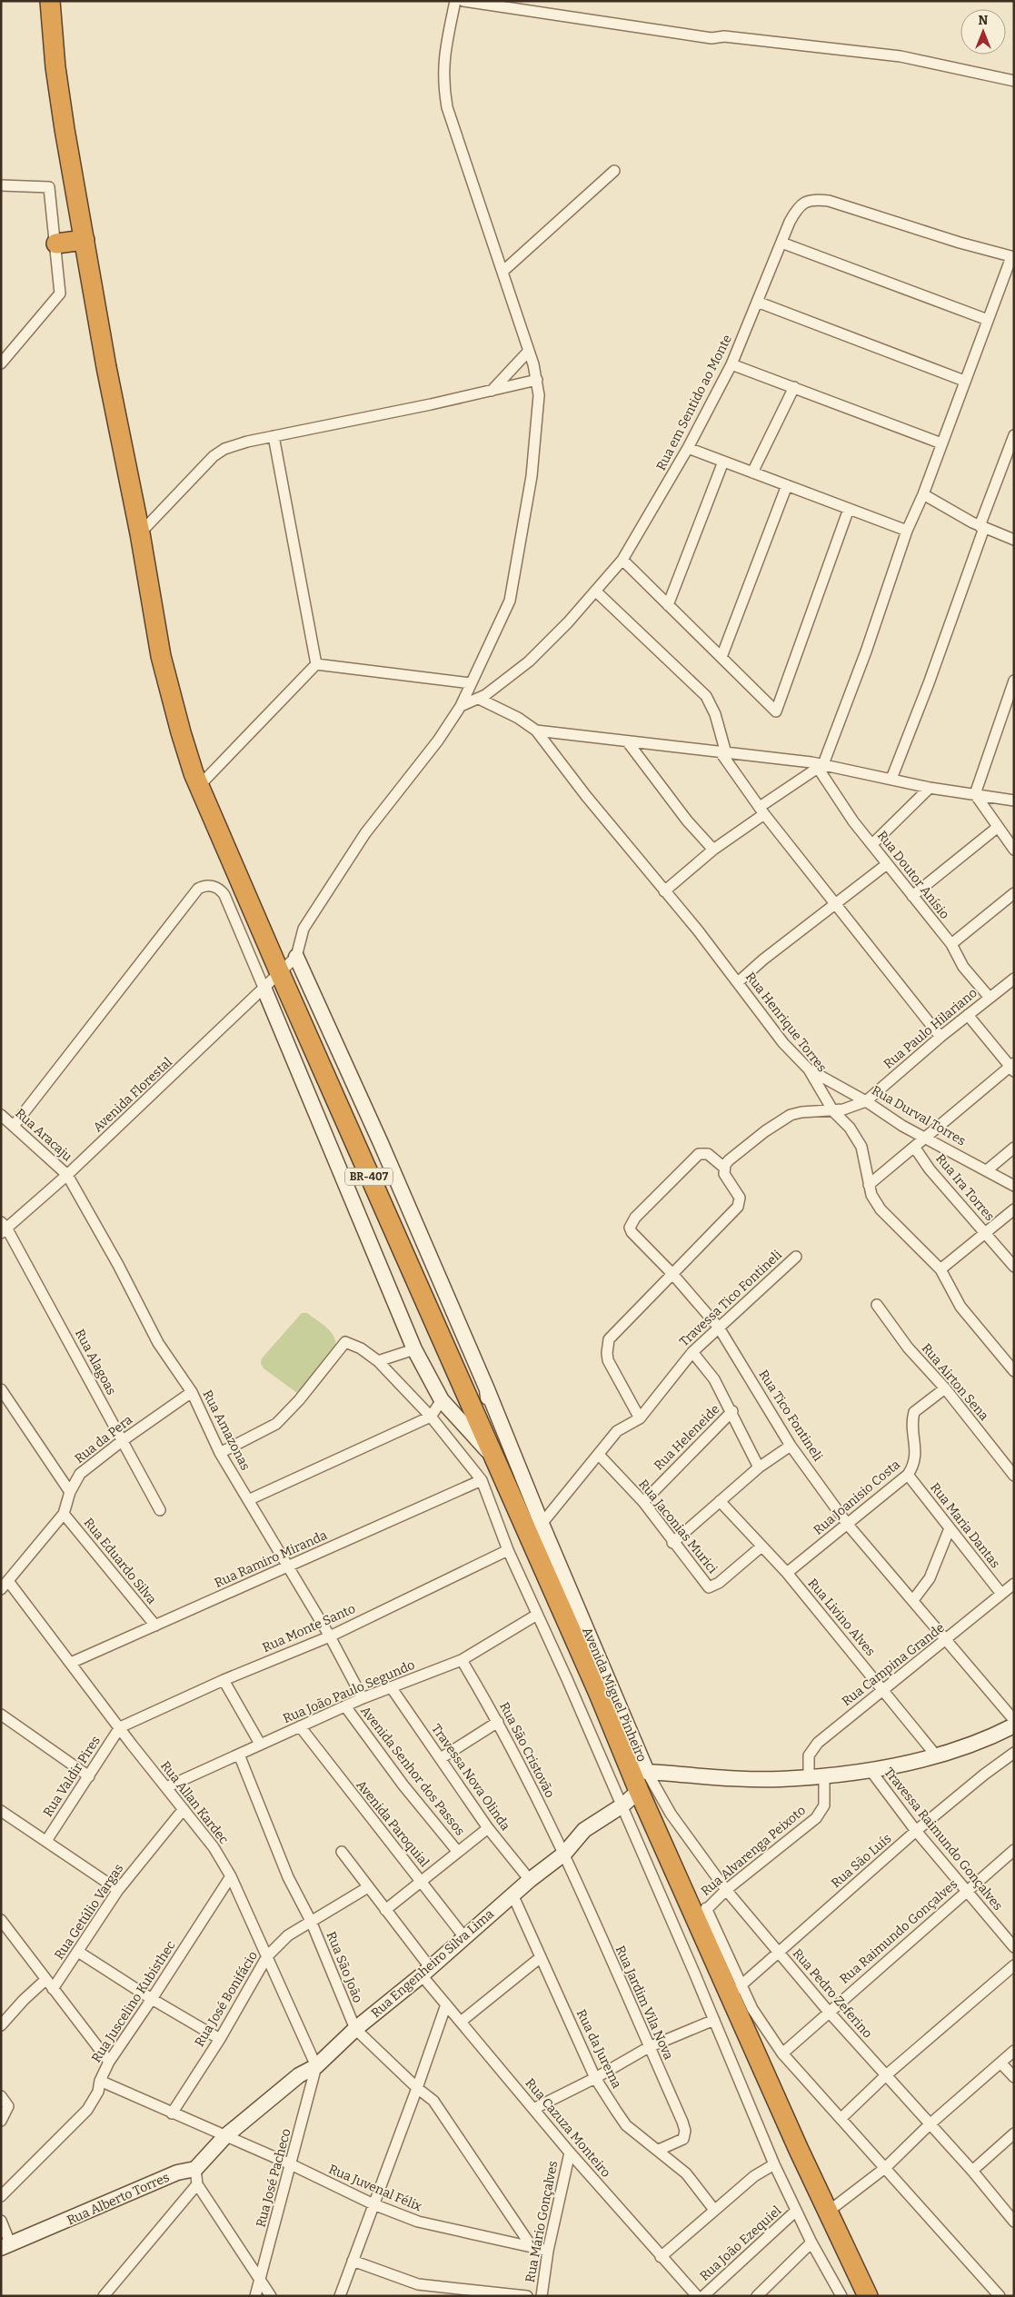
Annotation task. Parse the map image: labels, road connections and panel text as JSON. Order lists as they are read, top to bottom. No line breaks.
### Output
{"streets":{"highway":["BR-407"],"street":["Rua em Sentido ao Monte","Rua Doutor Anísio","Rua Henrique Torres","Rua Paulo Hilariano","Avenida Florestal","Rua Durval Torres","Rua Aracaju","Rua Ira Torres","Travessa Tico Fontineli","Rua Alagoas","Rua Airton Sena","Rua Tico Fontineli","Rua Amazonas","Rua Heleneide","Rua da Pera","Rua Joanisio Costa","Rua Maria Dantas","Rua Jaconias Murici","Rua Ramiro Miranda","Rua Eduardo Silva","Rua Livino Alves","Rua Monte Santo","Rua Campina Grande","Rua João Paulo Segundo","Avenida Miguel Pinheiro","Rua São Cristovão","Avenida Senhor dos Passos","Rua Valdir Pires","Travessa Nova Olinda","Rua Allan Kardec","Avenida Paroquial","Travessa Raimundo Gonçalves","Rua Alvarenga Peixoto","Rua São Luís","Rua Getúlio Vargas","Rua Raimundo Gonçalves","Rua Engenheiro Silva Lima","Rua São João","Rua Pedro Zeferino","Rua José Bonifácio","Rua Juscelino Kubisthec","Rua Jardim Vila Nova","Rua da Jurema","Rua Cazuza Monteiro","Rua José Pacheco","Rua Juvenal Félix","Rua Alberto Torres","Rua Mário Gonçalves","Rua João Ezequiel"]},"crossings":[["Rua em Sentido ao Monte","Rua Henrique Torres"],["Rua Doutor Anísio","Rua Paulo Hilariano"],["Rua Henrique Torres","Rua Durval Torres"],["Rua Paulo Hilariano","Rua Durval Torres"],["Avenida Florestal","Rua Aracaju"],["Avenida Florestal","BR-407"],["Avenida Florestal","Rua Alagoas"],["Avenida Florestal","Rua Amazonas"],["Avenida Florestal","Avenida Miguel Pinheiro"],["Rua Aracaju","Rua Amazonas"],["BR-407","Avenida Miguel Pinheiro"],["BR-407","Rua Alvarenga Peixoto"],["BR-407","Rua São Luís"],["BR-407","Rua Engenheiro Silva Lima"],["BR-407","Rua Pedro Zeferino"],["Travessa Tico Fontineli","Rua Tico Fontineli"],["Travessa Tico Fontineli","Rua Jaconias Murici"],["Travessa Tico Fontineli","Avenida Miguel Pinheiro"],["Rua Alagoas","Rua da Pera"],["Rua Airton Sena","Rua Joanisio Costa"],["Rua Tico Fontineli","Rua Joanisio Costa"],["Rua Tico Fontineli","Rua Campina Grande"],["Rua Amazonas","Rua da Pera"],["Rua Amazonas","Rua Ramiro Miranda"],["Rua Amazonas","Rua Monte Santo"],["Rua Amazonas","Rua João Paulo Segundo"],["Rua Heleneide","Rua Jaconias Murici"],["Rua da Pera","Rua Eduardo Silva"],["Rua da Pera","Rua Allan Kardec"],["Rua Joanisio Costa","Rua Maria Dantas"],["Rua Joanisio Costa","Rua Livino Alves"],["Rua Maria Dantas","Rua Campina Grande"],["Rua Jaconias Murici","Rua Livino Alves"],["Rua Ramiro Miranda","Rua Eduardo Silva"],["Rua Ramiro Miranda","Rua Allan Kardec"],["Rua Livino Alves","Rua Campina Grande"],["Rua Livino Alves","Avenida Miguel Pinheiro"],["Rua Monte Santo","Rua Valdir Pires"],["Rua Monte Santo","Rua Allan Kardec"],["Rua Campina Grande","Avenida Miguel Pinheiro"],["Rua João Paulo Segundo","Rua São Cristovão"],["Rua João Paulo Segundo","Avenida Senhor dos Passos"],["Rua João Paulo Segundo","Travessa Nova Olinda"],["Rua João Paulo Segundo","Rua Allan Kardec"],["Rua João Paulo Segundo","Avenida Paroquial"],["Rua João Paulo Segundo","Rua São João"],["Avenida Miguel Pinheiro","Travessa Raimundo Gonçalves"],["Avenida Miguel Pinheiro","Rua Alvarenga Peixoto"],["Avenida Miguel Pinheiro","Rua Pedro Zeferino"],["Rua São Cristovão","Rua Engenheiro Silva Lima"],["Rua São Cristovão","Rua Jardim Vila Nova"],["Rua Valdir Pires","Rua Allan Kardec"],["Travessa Nova Olinda","Rua Engenheiro Silva Lima"],["Rua Allan Kardec","Rua Getúlio Vargas"],["Rua Allan Kardec","Rua Engenheiro Silva Lima"],["Rua Allan Kardec","Rua José Bonifácio"],["Rua Allan Kardec","Rua Juscelino Kubisthec"],["Rua Allan Kardec","Rua José Pacheco"],["Avenida Paroquial","Rua Engenheiro Silva Lima"],["Travessa Raimundo Gonçalves","Rua São Luís"],["Travessa Raimundo Gonçalves","Rua Raimundo Gonçalves"],["Rua Alvarenga Peixoto","Rua Pedro Zeferino"],["Rua São Luís","Rua Pedro Zeferino"],["Rua Raimundo Gonçalves","Rua Pedro Zeferino"],["Rua Engenheiro Silva Lima","Rua São João"],["Rua Engenheiro Silva Lima","Rua Jardim Vila Nova"],["Rua Engenheiro Silva Lima","Rua da Jurema"],["Rua Engenheiro Silva Lima","Rua Cazuza Monteiro"],["Rua Engenheiro Silva Lima","Rua José Pacheco"],["Rua Engenheiro Silva Lima","Rua Juvenal Félix"],["Rua São João","Rua José Bonifácio"],["Rua São João","Rua Juvenal Félix"],["Rua José Bonifácio","Rua Cazuza Monteiro"],["Rua José Bonifácio","Rua Juvenal Félix"],["Rua Juscelino Kubisthec","Rua Juvenal Félix"],["Rua Jardim Vila Nova","Rua da Jurema"],["Rua Cazuza Monteiro","Rua Mário Gonçalves"],["Rua José Pacheco","Rua Juvenal Félix"],["Rua Juvenal Félix","Rua Mário Gonçalves"]],"north":"top"}
